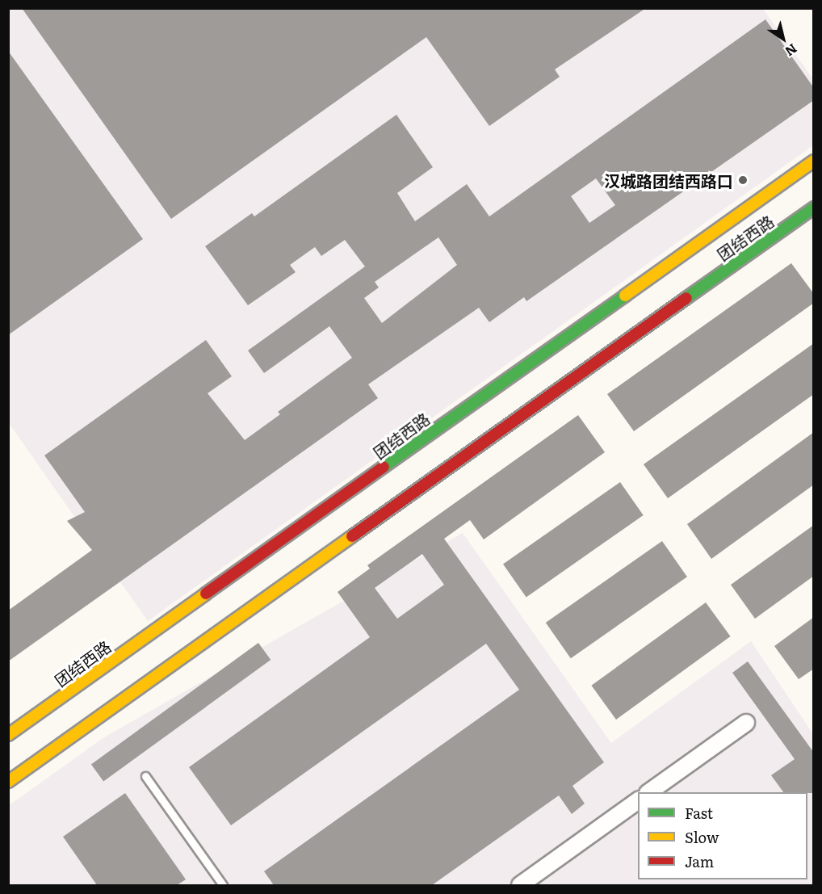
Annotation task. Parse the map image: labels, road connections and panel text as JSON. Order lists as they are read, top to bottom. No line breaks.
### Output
{"streets":{"street":["团结西路"]},"places":["汉城路团结西路口"],"legend":["Fast","Slow","Jam"],"north":"bottom right"}
